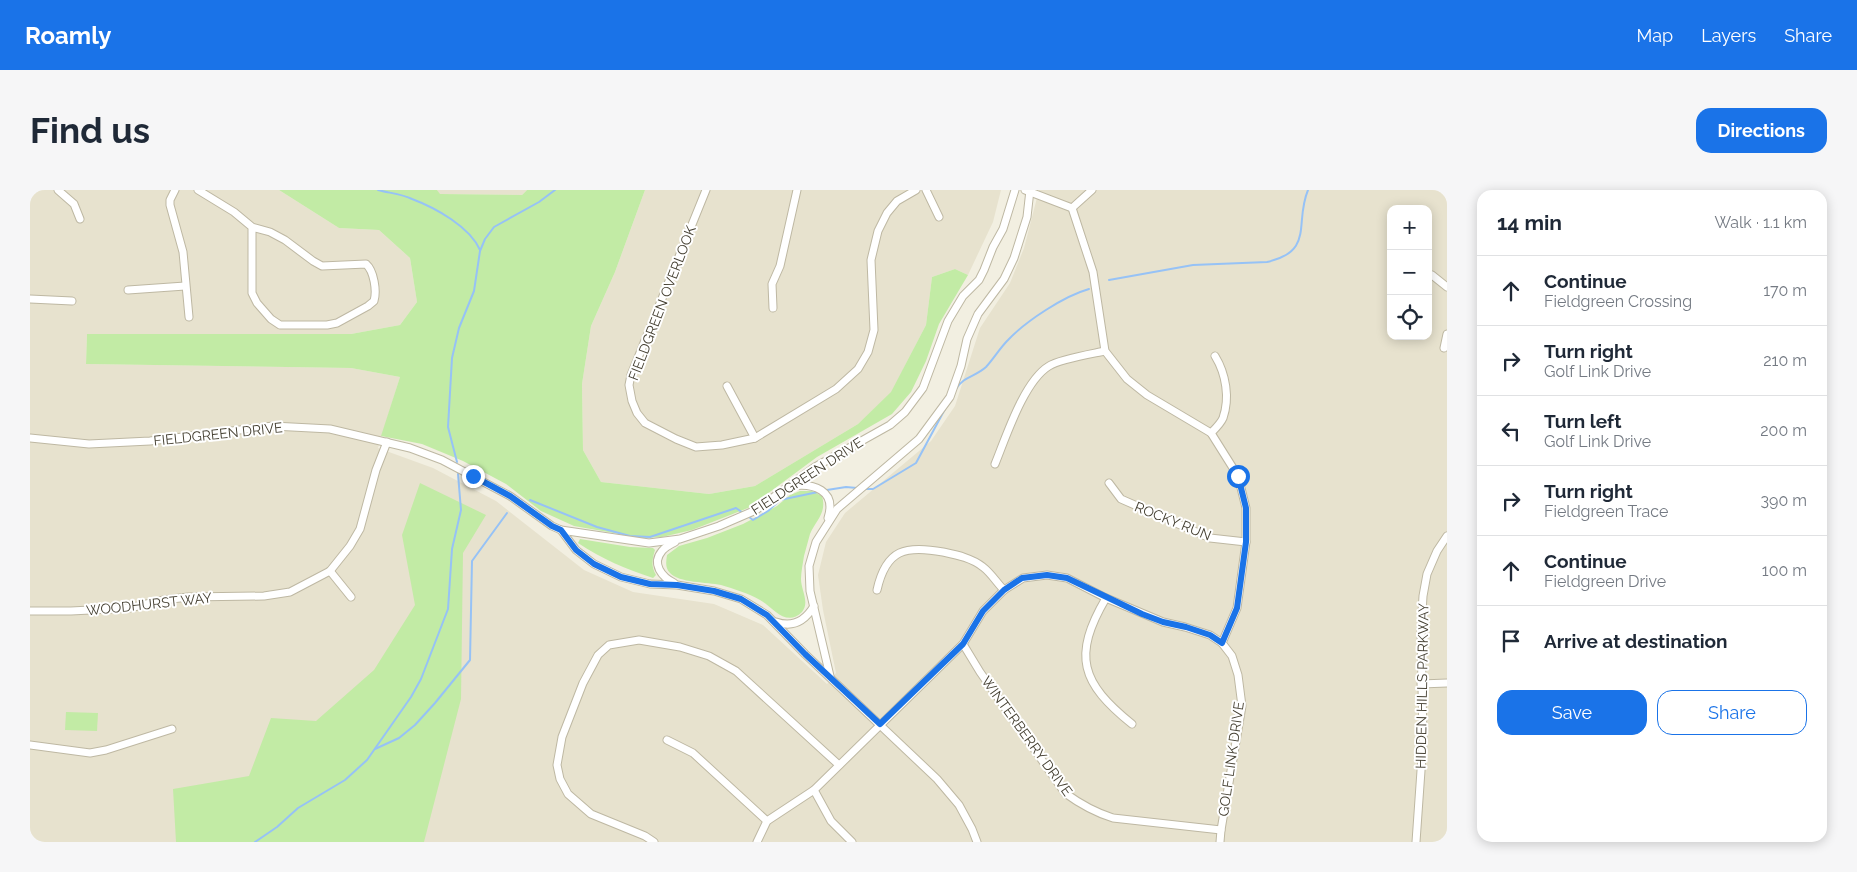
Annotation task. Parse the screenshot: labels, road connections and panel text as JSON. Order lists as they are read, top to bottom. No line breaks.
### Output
{"streets":{"street":["FIELDGREEN OVERLOOK","FIELDGREEN DRIVE","ROCKY RUN","WOODHURST WAY","HIDDEN HILLS PARKWAY","WINTERBERRY DRIVE","GOLF LINK DRIVE"]},"crossings":[["FIELDGREEN DRIVE","WOODHURST WAY"],["WINTERBERRY DRIVE","GOLF LINK DRIVE"]],"page":{"header":"Roamly","nav":["Map","Layers","Share"],"buttons":["Directions",["Save","Share"]],"title":"Find us","heading":["14 min","Walk · 1.1 km"],"map_buttons":["+","−"],"list":[["Continue","Fieldgreen Crossing","170 m"],["Turn right","Golf Link Drive","210 m"],["Turn left","Golf Link Drive","200 m"],["Turn right","Fieldgreen Trace","390 m"],["Continue","Fieldgreen Drive","100 m"],"Arrive at destination"]}}
